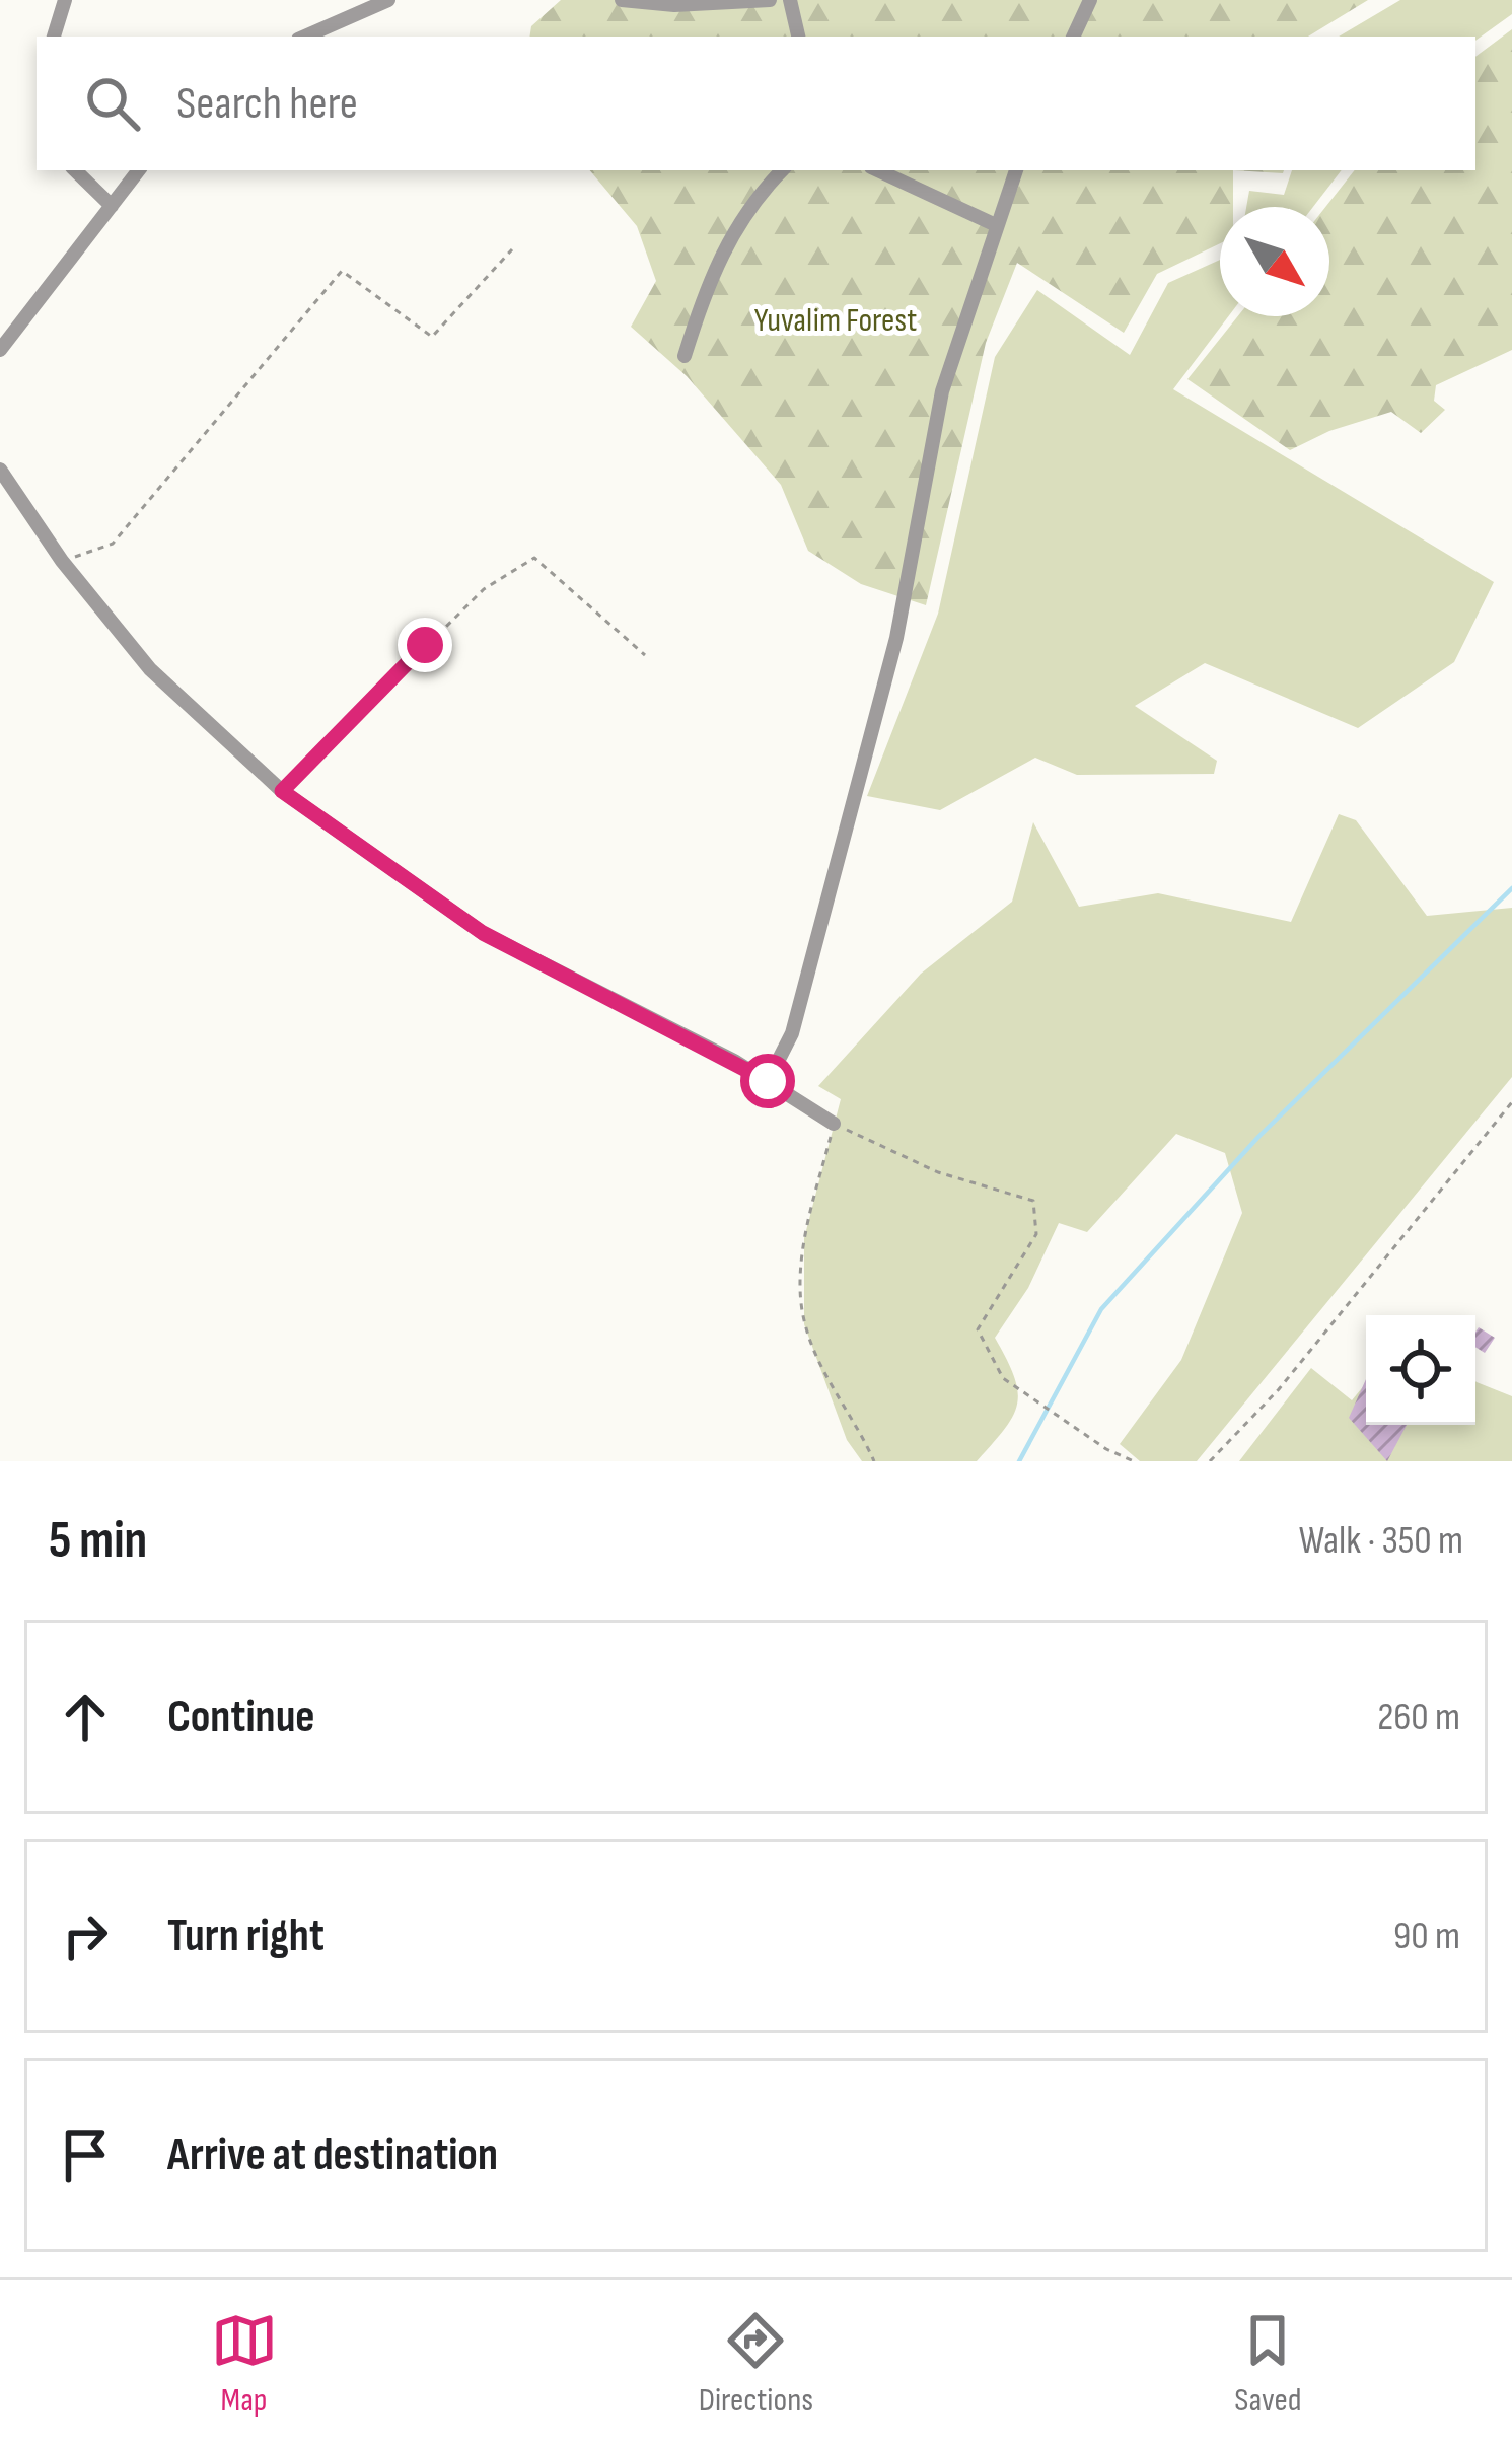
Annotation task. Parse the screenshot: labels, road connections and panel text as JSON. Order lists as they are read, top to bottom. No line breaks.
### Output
{"parks":["Yuvalim Forest"],"north":"bottom right","page":{"search":"Search here","heading":["5 min","Walk · 350 m"],"list":[["Continue","260 m"],["Turn right","90 m"],"Arrive at destination"],"nav":["Map","Directions","Saved"]}}
